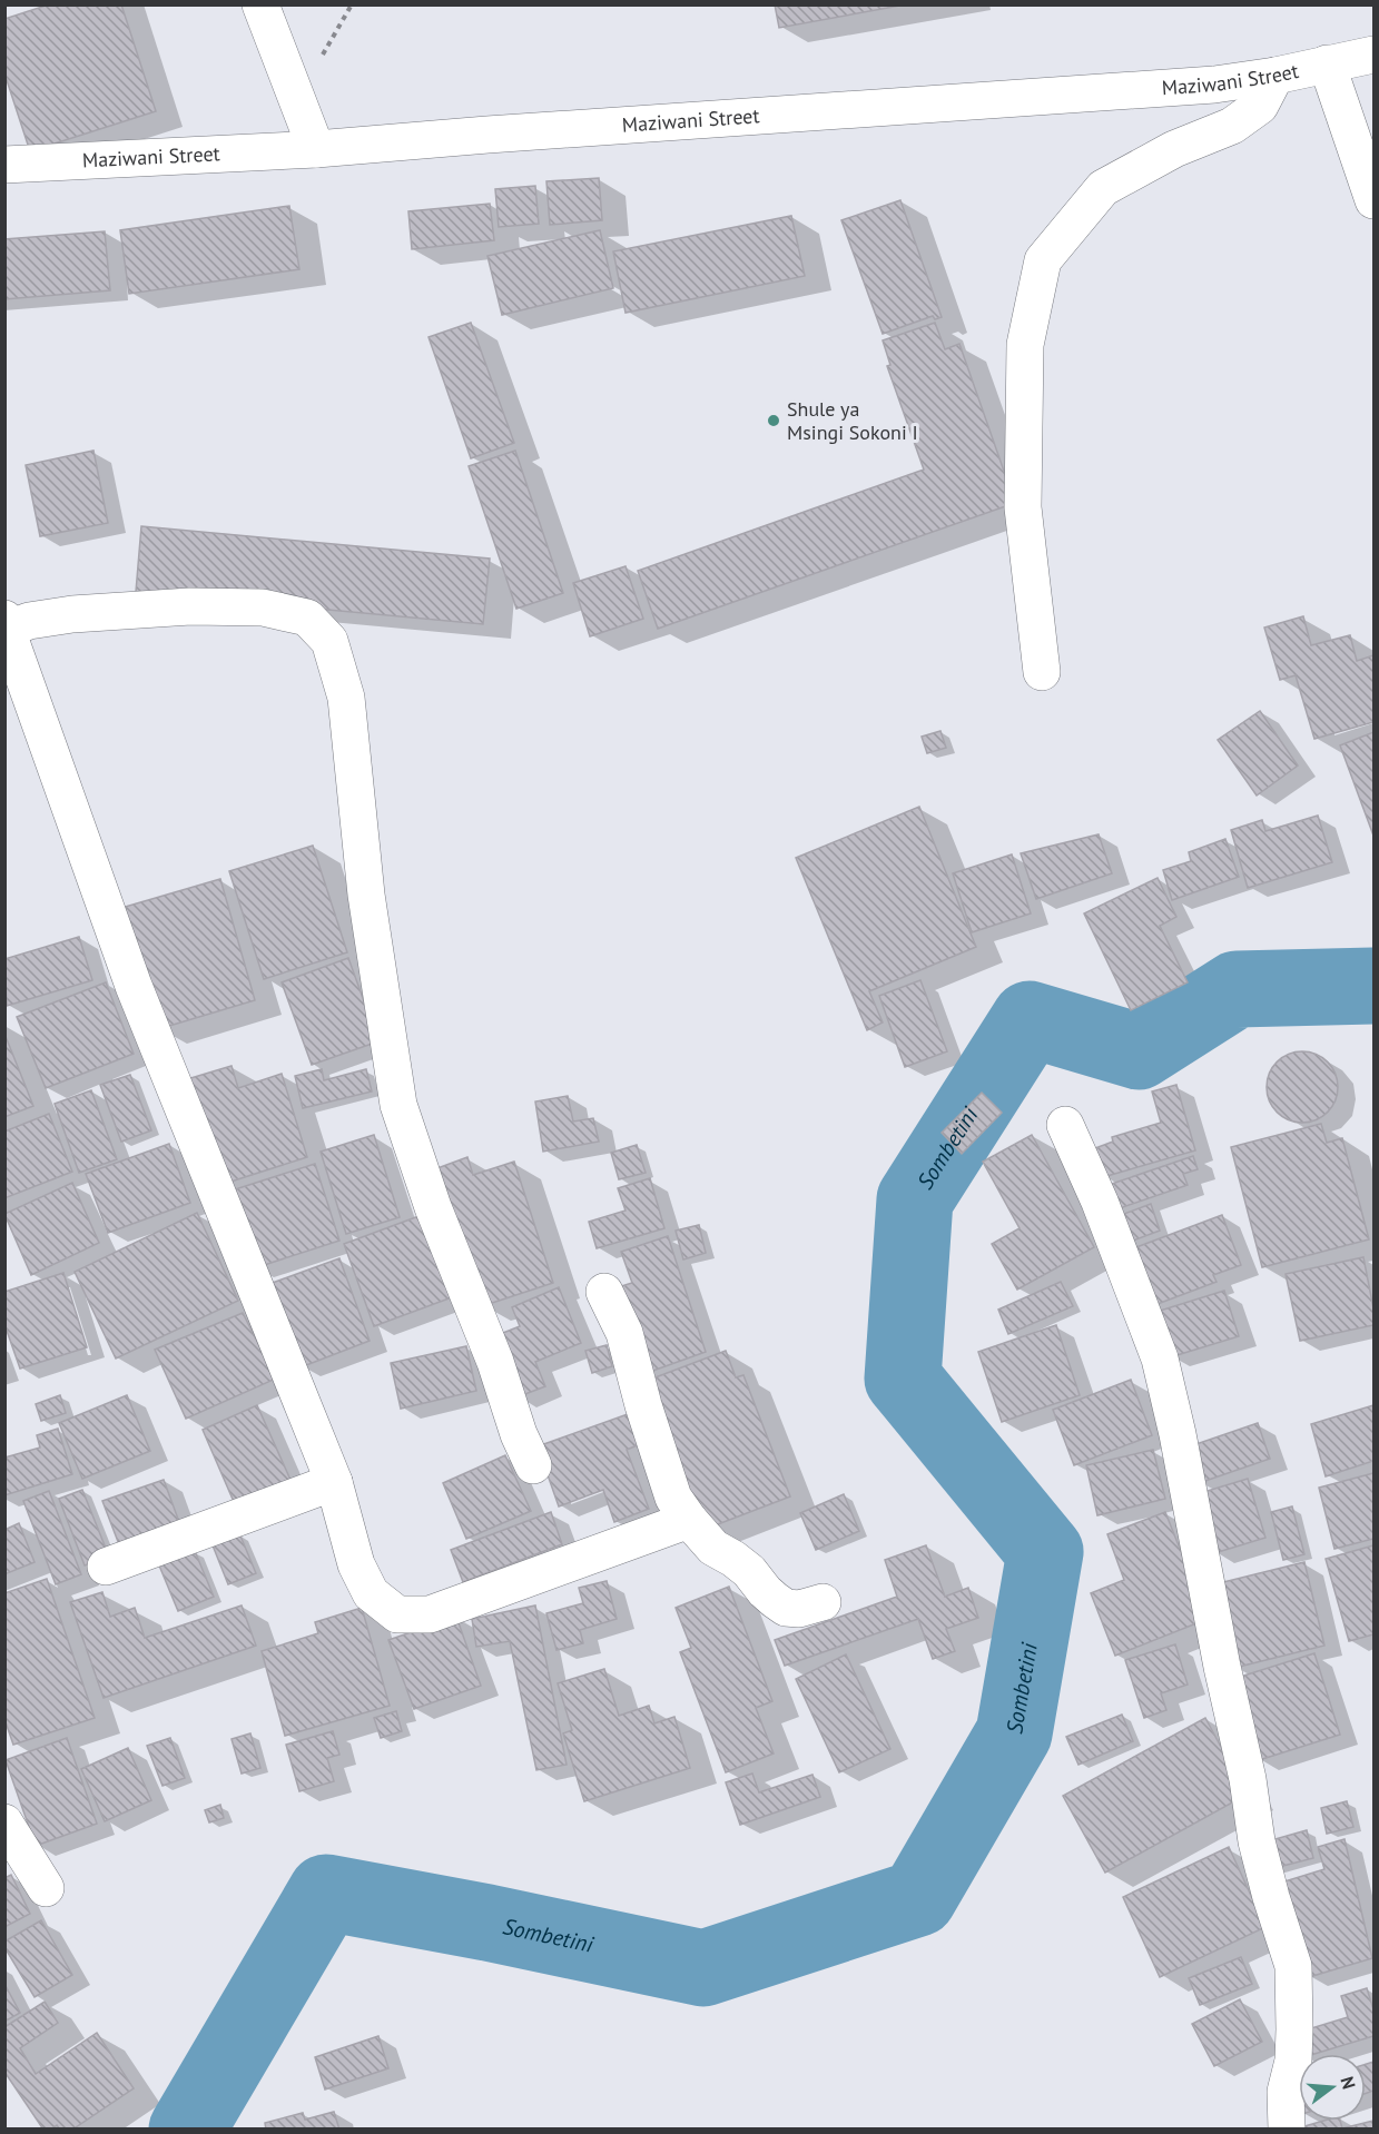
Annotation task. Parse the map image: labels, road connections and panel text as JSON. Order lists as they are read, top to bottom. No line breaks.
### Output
{"streets":{"street":["Maziwani Street"]},"water":["Sombetini"],"places":["Shule ya Msingi Sokoni I"],"north":"right"}
